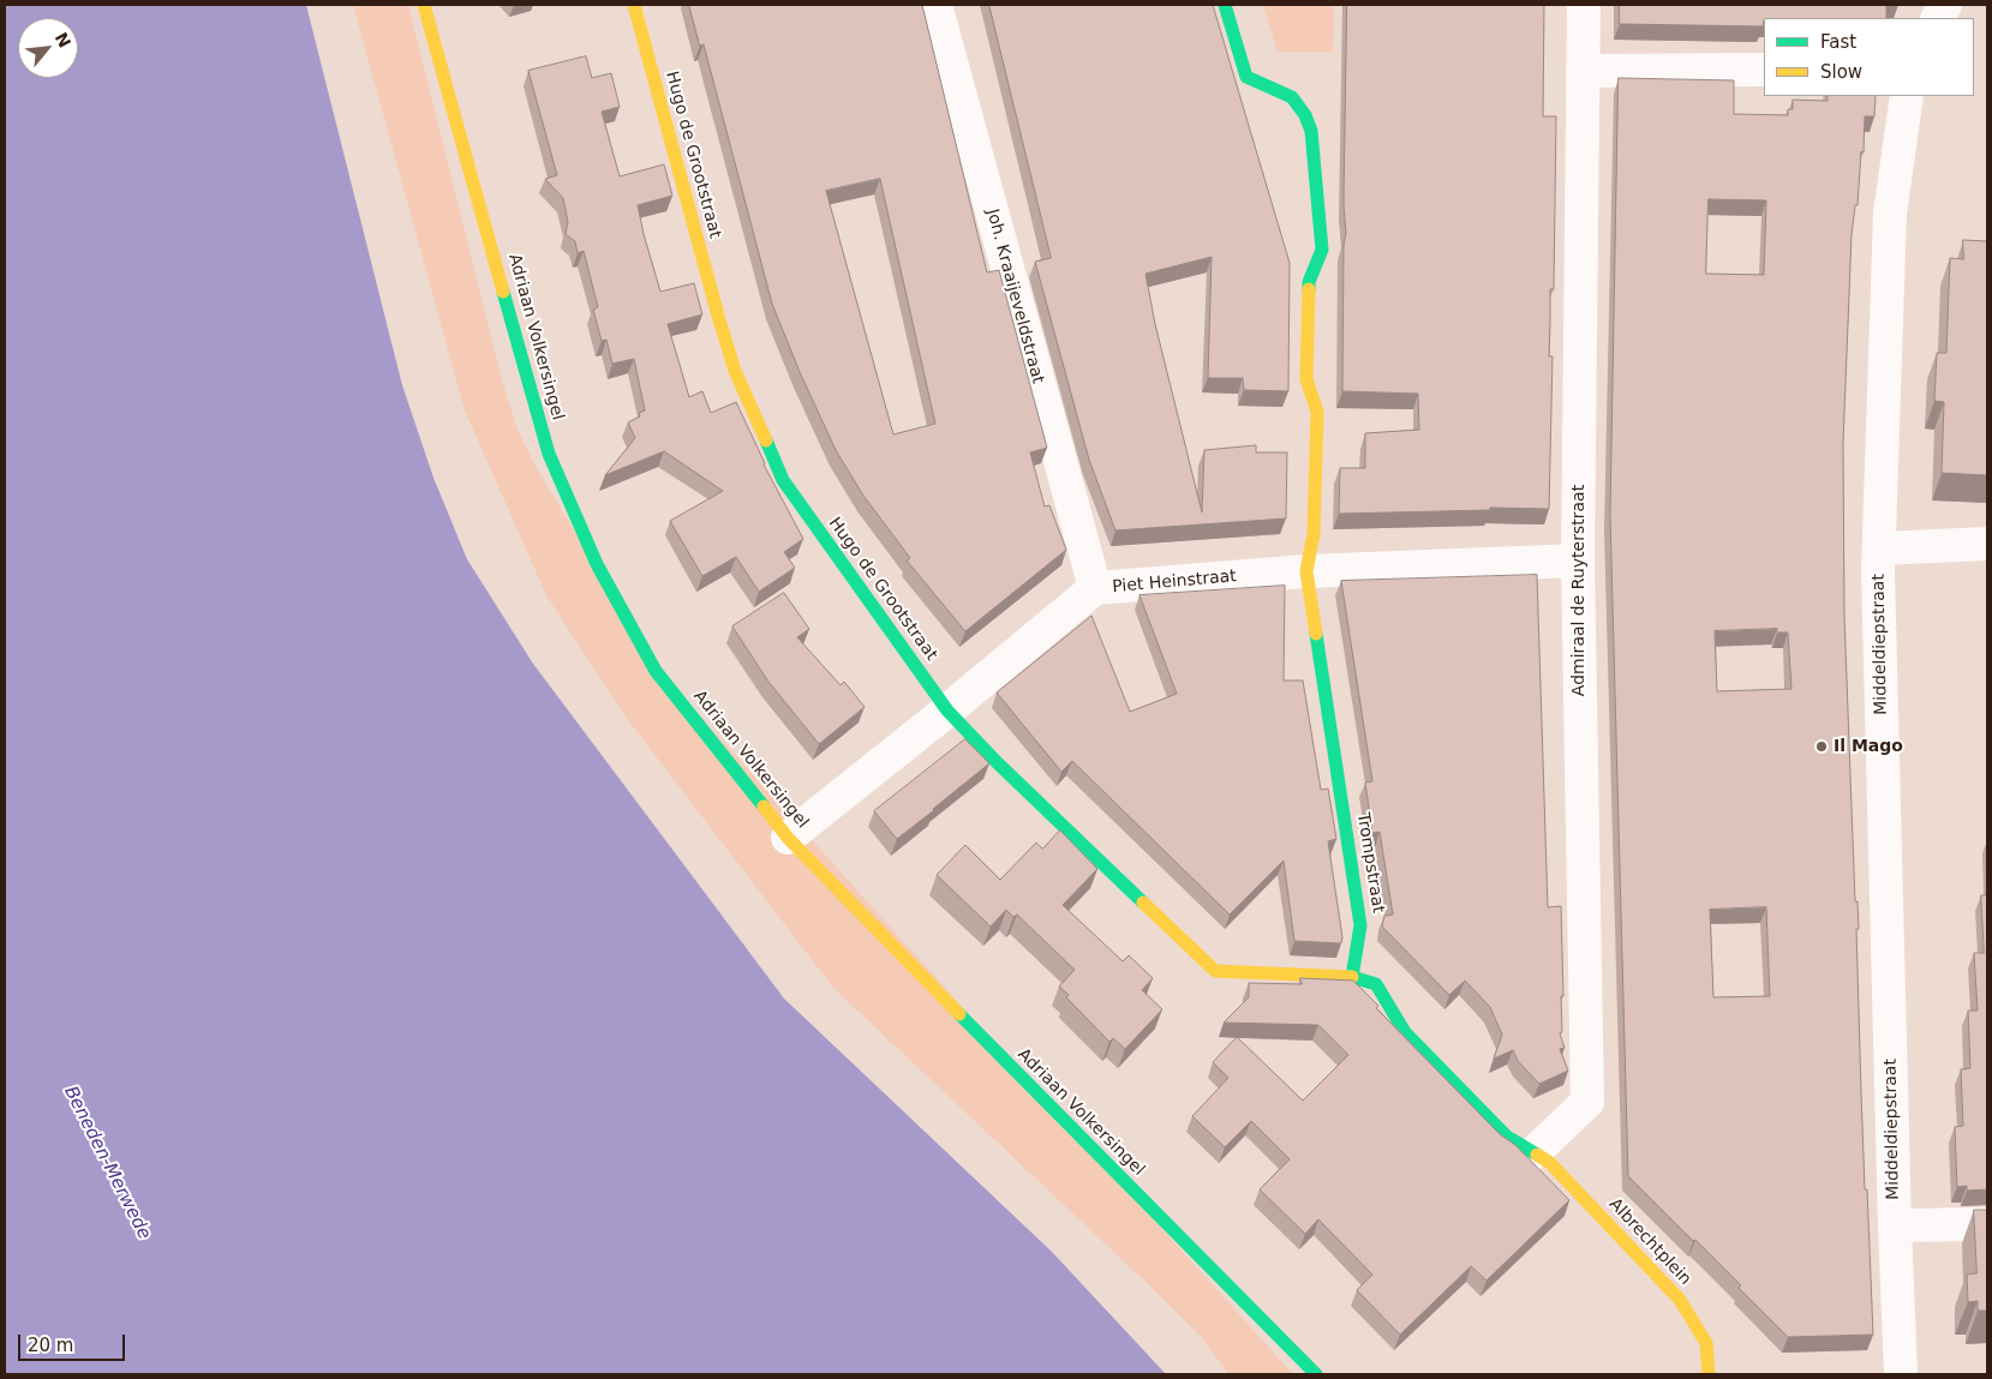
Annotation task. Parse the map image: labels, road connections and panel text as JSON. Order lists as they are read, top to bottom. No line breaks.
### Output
{"streets":{"street":["Hugo de Grootstraat","Joh. Kraaijeveldstraat","Adriaan Volkersingel","Piet Heinstraat","Admiraal de Ruyterstraat","Middeldiepstraat","Trompstraat","Albrechtplein"]},"crossings":[["Hugo de Grootstraat","Piet Heinstraat"],["Hugo de Grootstraat","Trompstraat"],["Joh. Kraaijeveldstraat","Piet Heinstraat"],["Adriaan Volkersingel","Piet Heinstraat"],["Piet Heinstraat","Admiraal de Ruyterstraat"],["Piet Heinstraat","Trompstraat"],["Admiraal de Ruyterstraat","Albrechtplein"]],"water":["Beneden-Merwede"],"places":["Il Mago"],"legend":["Fast","Slow"],"scale_bar":"20 m","north":"top right"}
